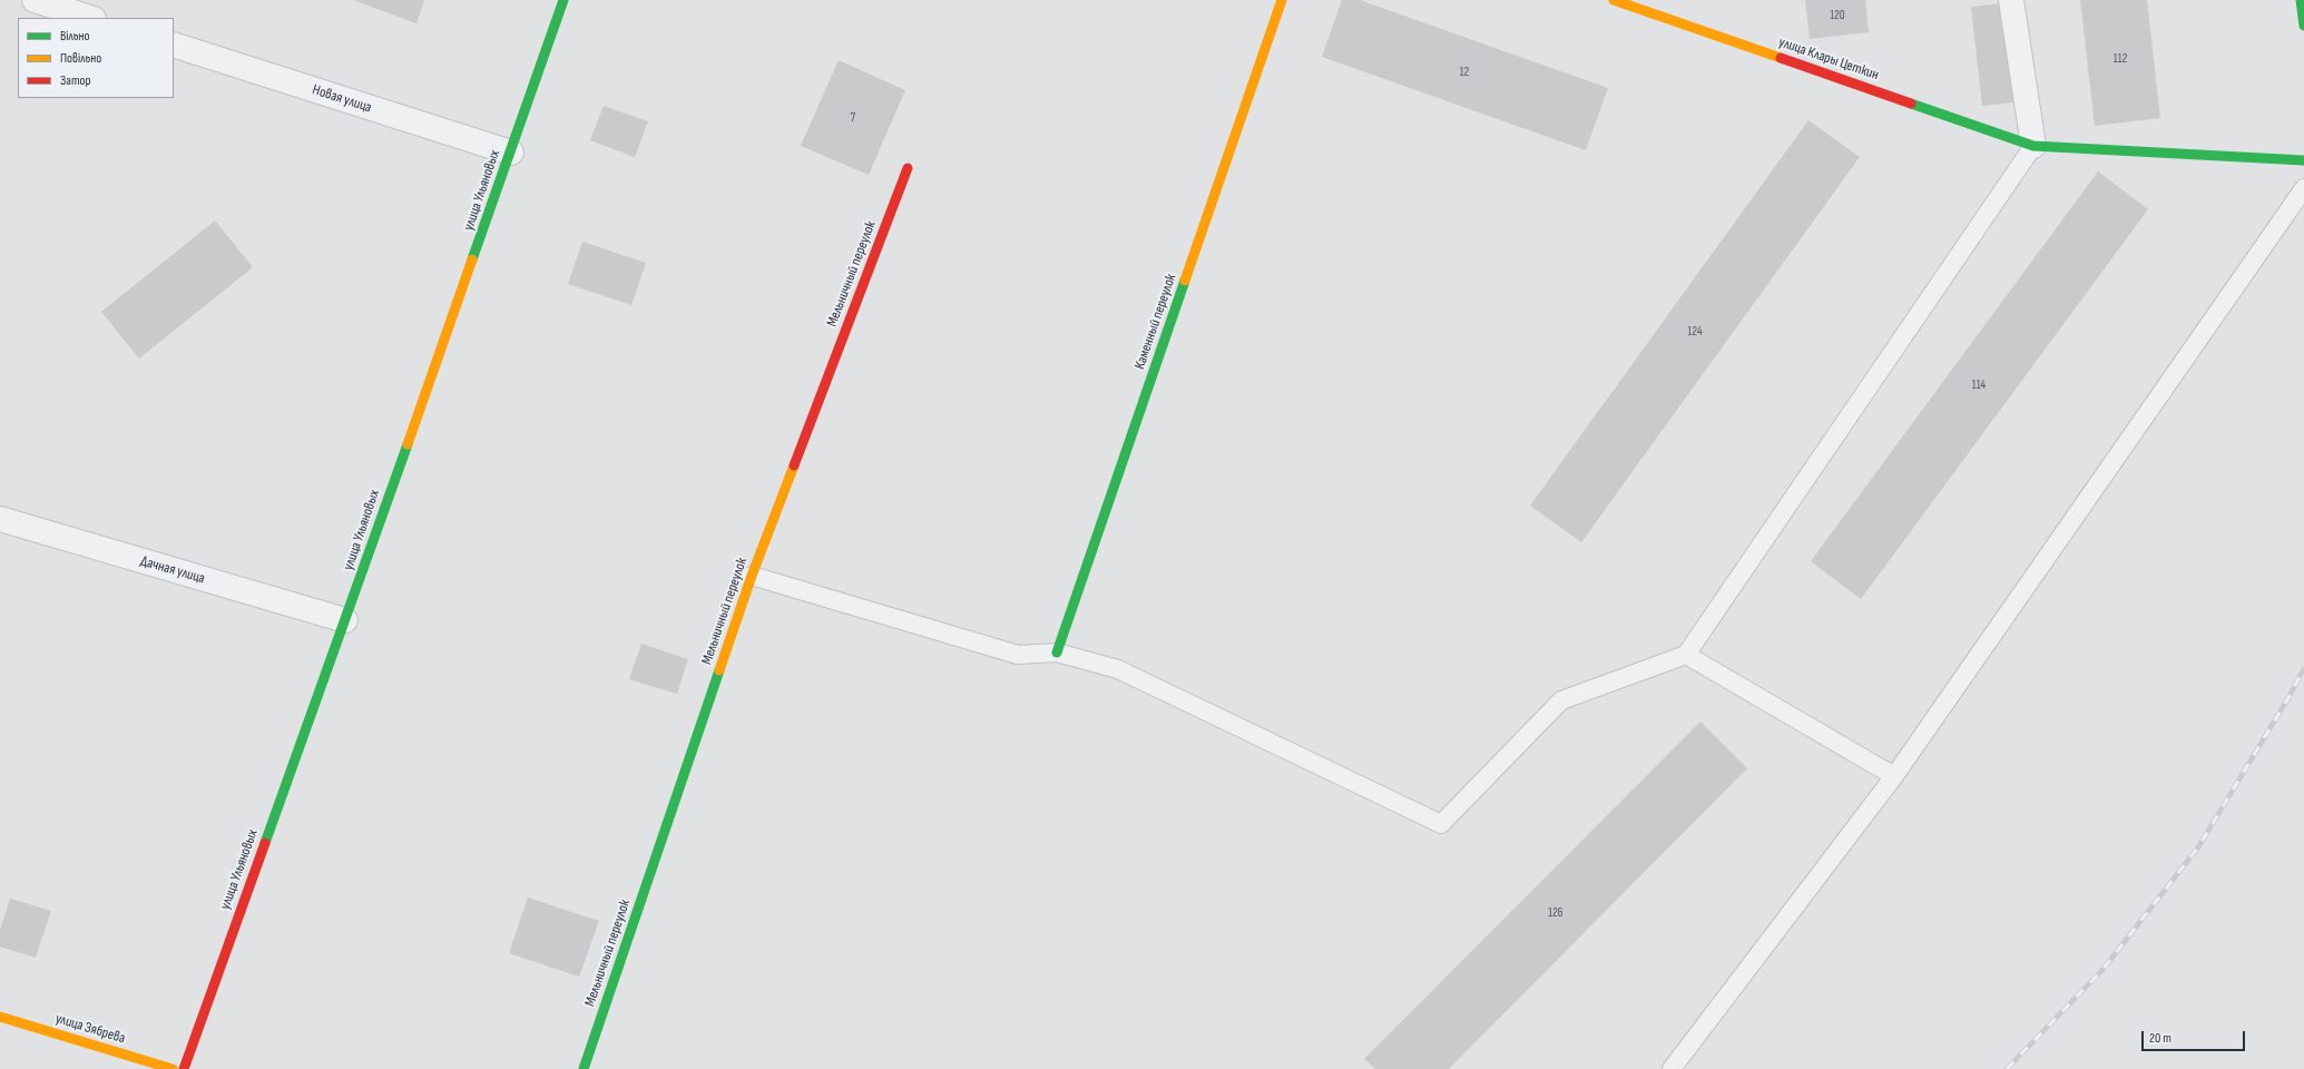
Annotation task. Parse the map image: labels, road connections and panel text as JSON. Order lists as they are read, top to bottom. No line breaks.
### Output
{"streets":{"street":["улица Клары Цеткин","Новая улица","улица Ульяновых","Мельничный переулок","Каменный переулок","Дачная улица","улица Зябрева"]},"crossings":[["Новая улица","улица Ульяновых"],["улица Ульяновых","Дачная улица"]],"house_numbers":["120","112","12","7","124","114","126"],"legend":["Вільно","Повільно","Затор"],"scale_bar":"20 m"}
